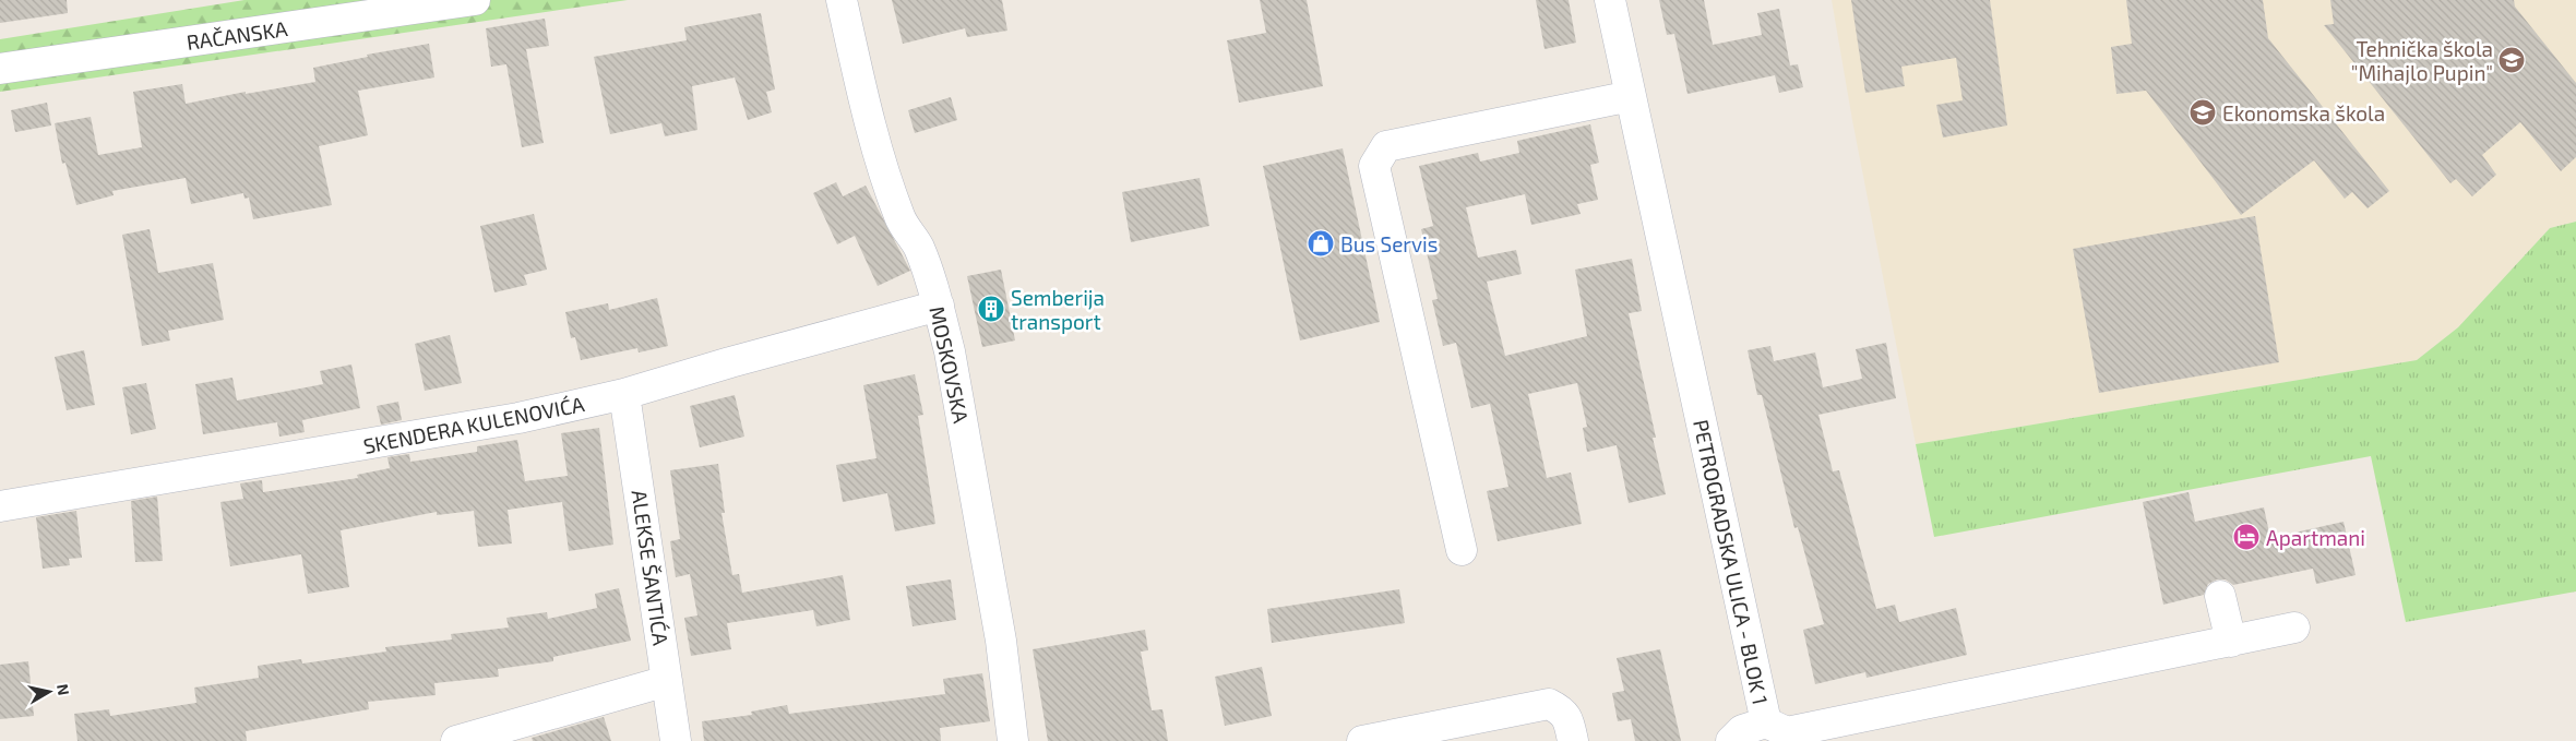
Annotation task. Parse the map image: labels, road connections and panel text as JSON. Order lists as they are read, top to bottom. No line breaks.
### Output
{"streets":{"street":["RAČANSKA","MOSKOVSKA","SKENDERA KULENOVIĆA","PETROGRADSKA ULICA - BLOK 1","ALEKSE ŠANTIĆA"]},"crossings":[["MOSKOVSKA","SKENDERA KULENOVIĆA"],["SKENDERA KULENOVIĆA","ALEKSE ŠANTIĆA"]],"places":{"school or university":["Tehnička škola \"Mihajlo Pupin\"","Ekonomska škola"],"shop":["Bus Servis"],"building":["Semberija transport"],"hotel":["Apartmani"]},"north":"right"}
